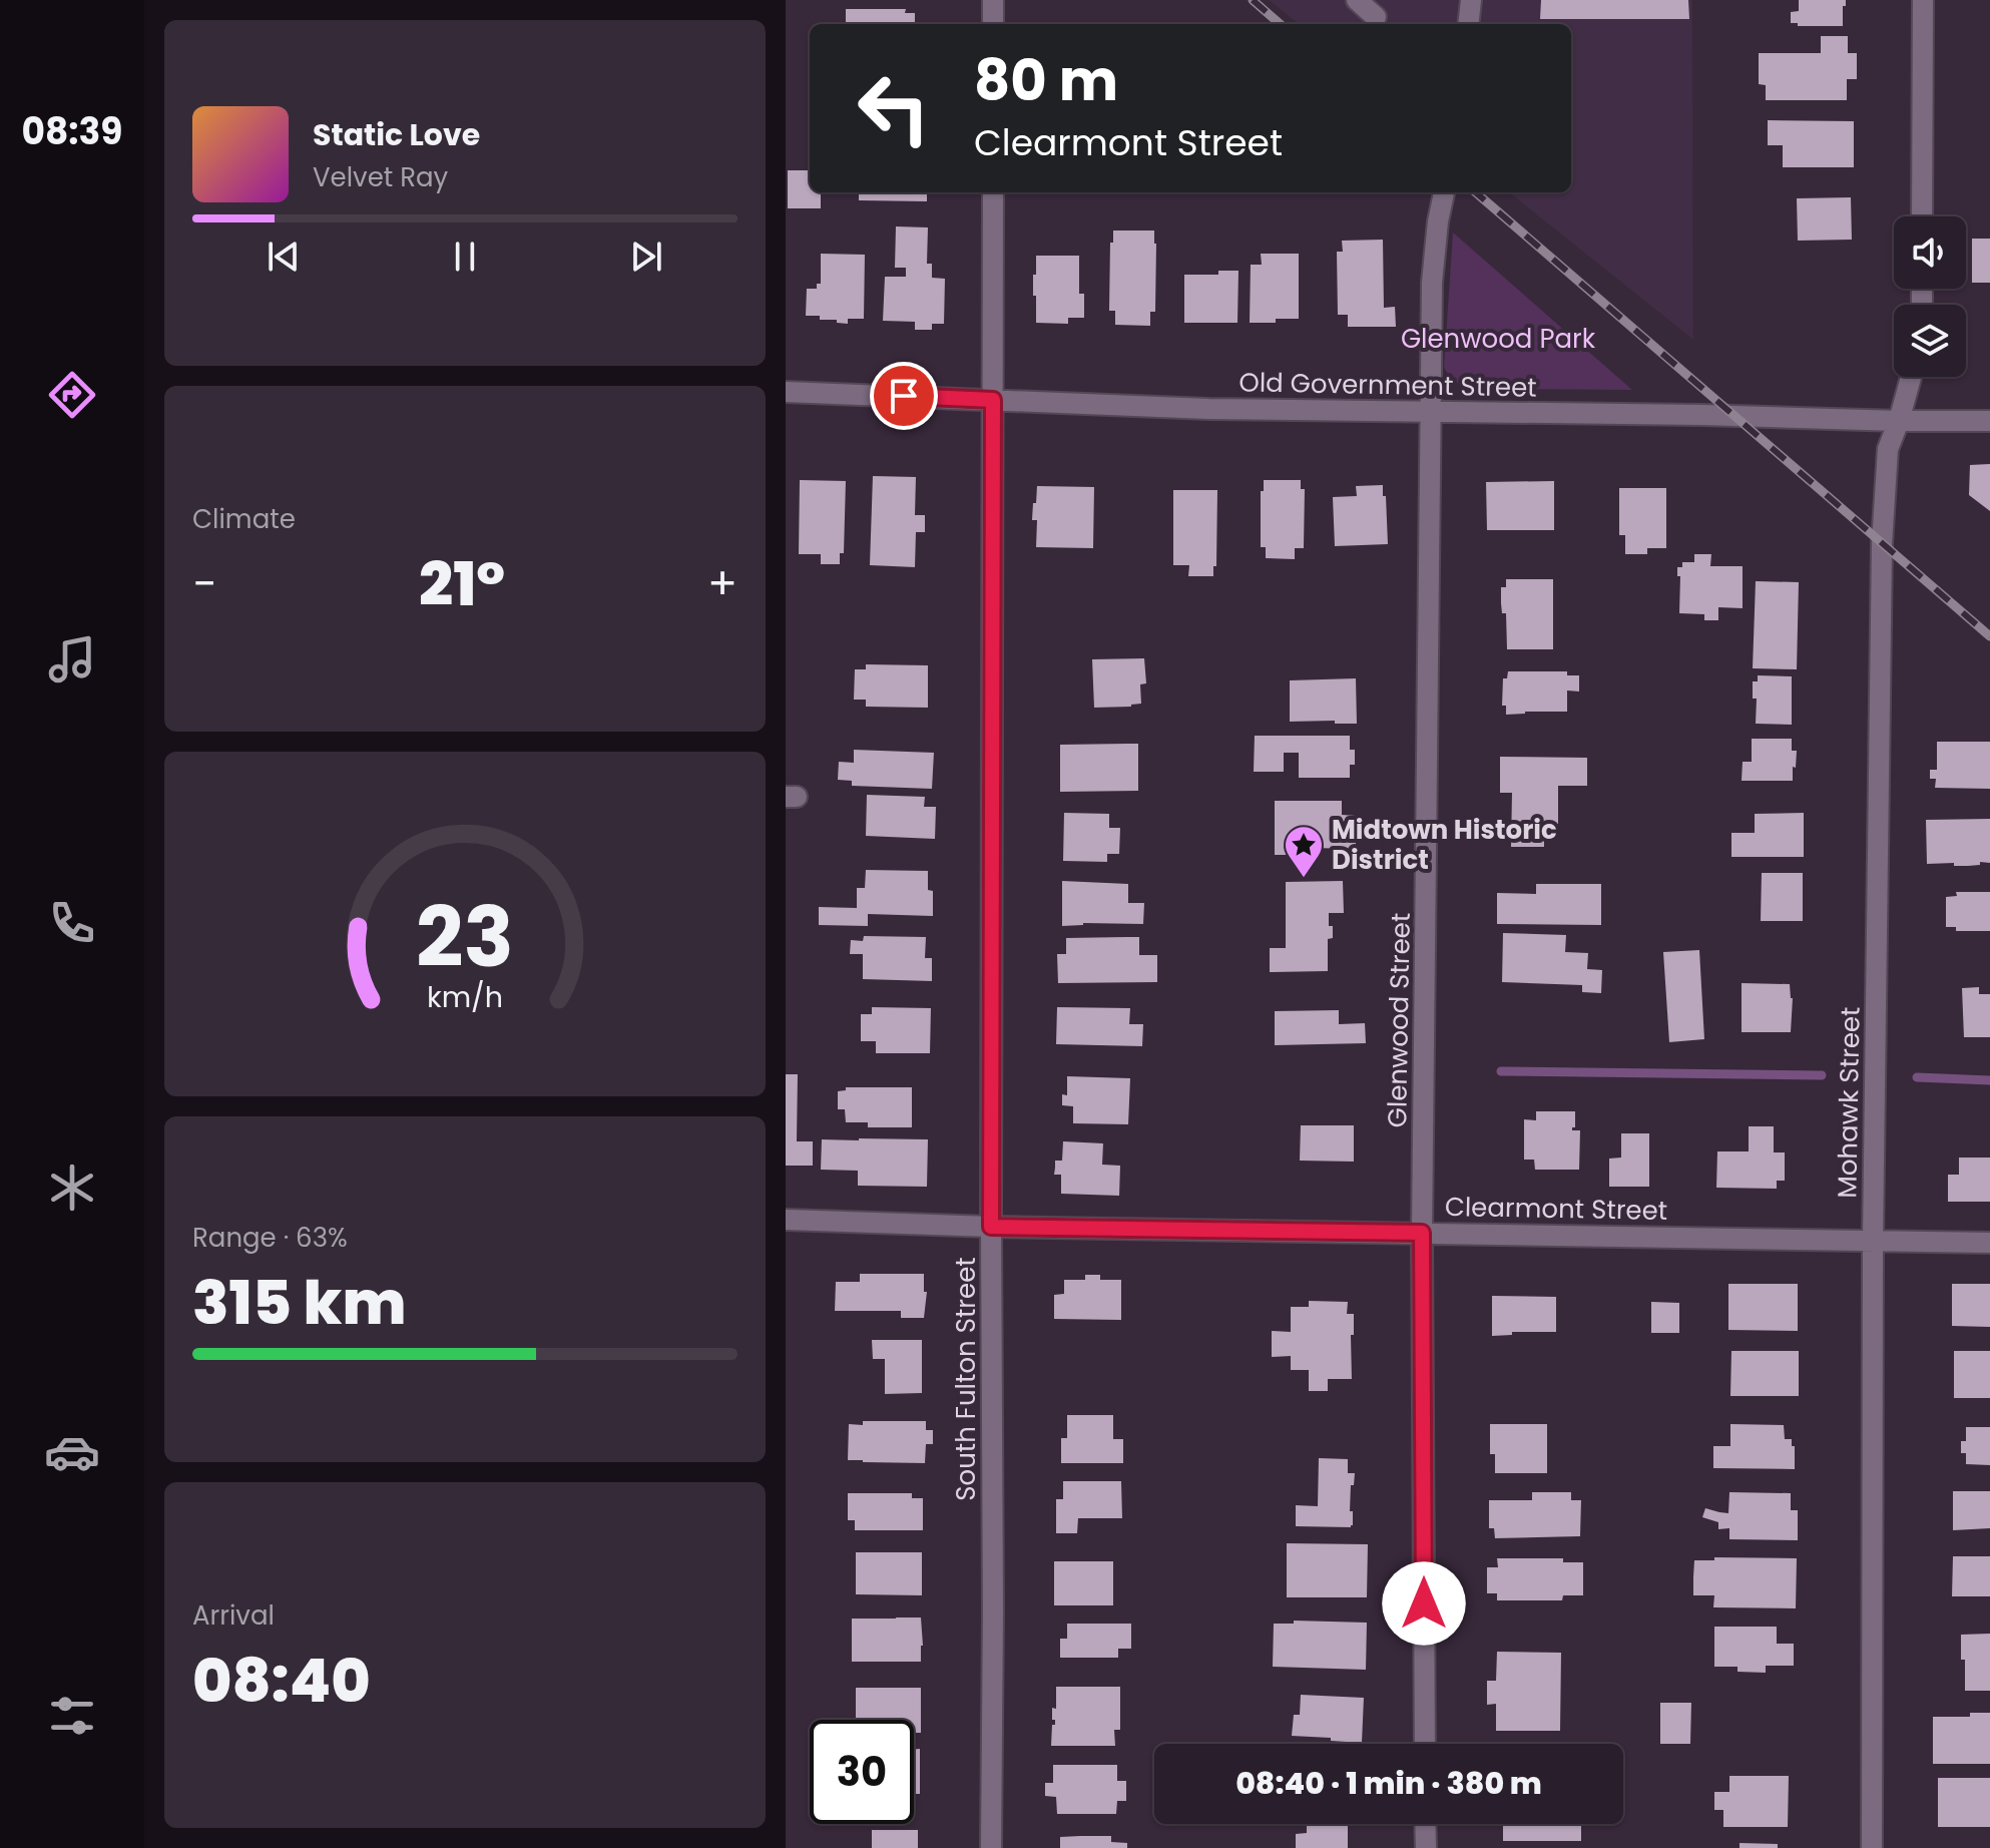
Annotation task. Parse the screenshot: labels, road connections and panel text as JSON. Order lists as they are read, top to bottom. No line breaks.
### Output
{"streets":{"street":["Old Government Street","Glenwood Street","Mohawk Street","Clearmont Street","South Fulton Street"]},"crossings":[["Old Government Street","Glenwood Street"],["Old Government Street","Mohawk Street"],["Old Government Street","South Fulton Street"],["Glenwood Street","Clearmont Street"],["Mohawk Street","Clearmont Street"],["Clearmont Street","South Fulton Street"]],"parks":["Glenwood Park"],"places":{"place":["Midtown Historic District"]},"page":{"tabs":"08:39","turn":["80 m","Clearmont Street"],"song":["Static Love","Velvet Ray"],"tile":["Climate",["Range · 63%","315 km"],["Arrival","08:40"]],"heat":["−","21°","+"],"limit":"30","trip":"08:40 · 1 min · 380 m","gauge":["23","km/h"]}}
